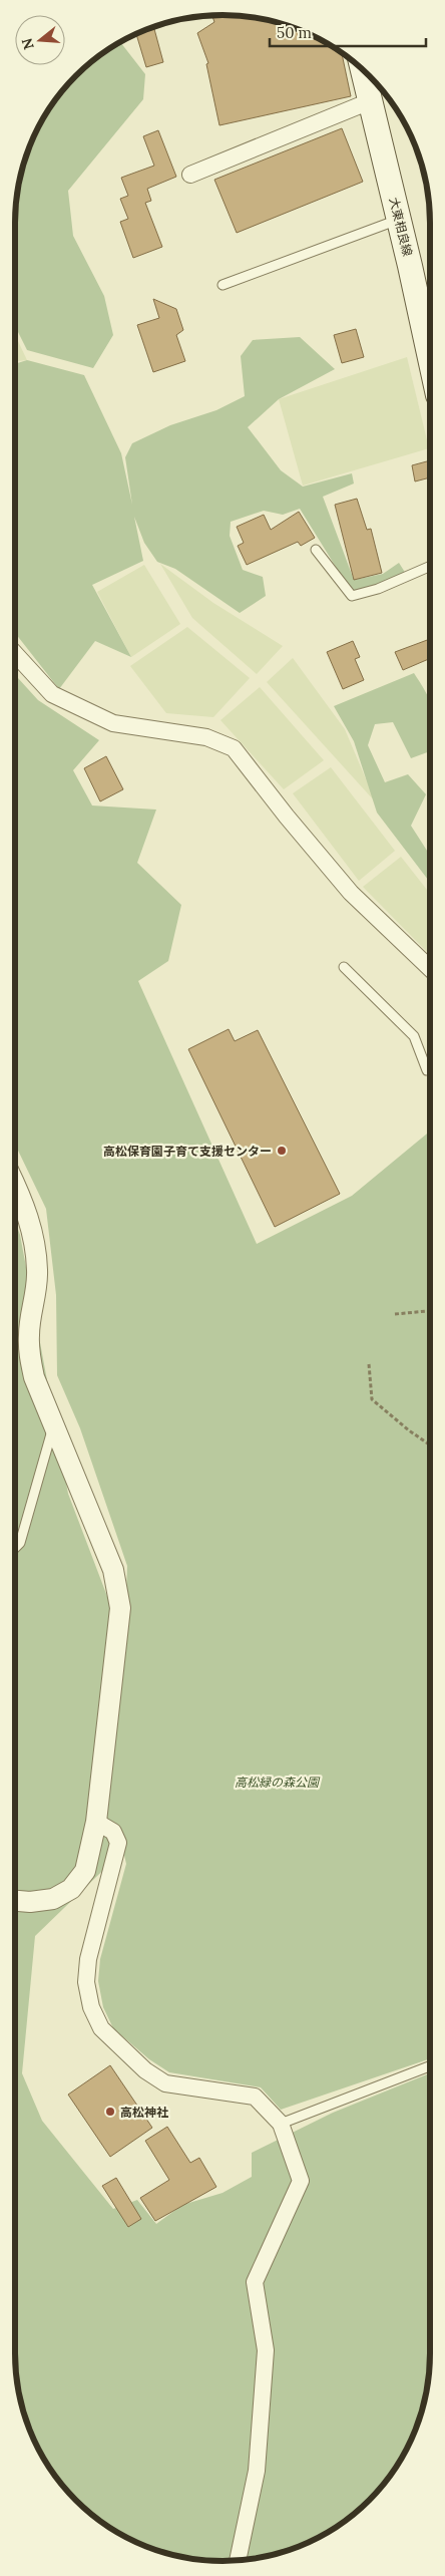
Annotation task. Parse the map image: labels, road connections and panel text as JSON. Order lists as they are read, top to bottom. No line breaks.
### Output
{"streets":{"main road":["大東相良線"]},"parks":["高松緑の森公園"],"places":["高松保育園子育て支援センター","高松神社"],"scale_bar":"50 m","north":"left"}
